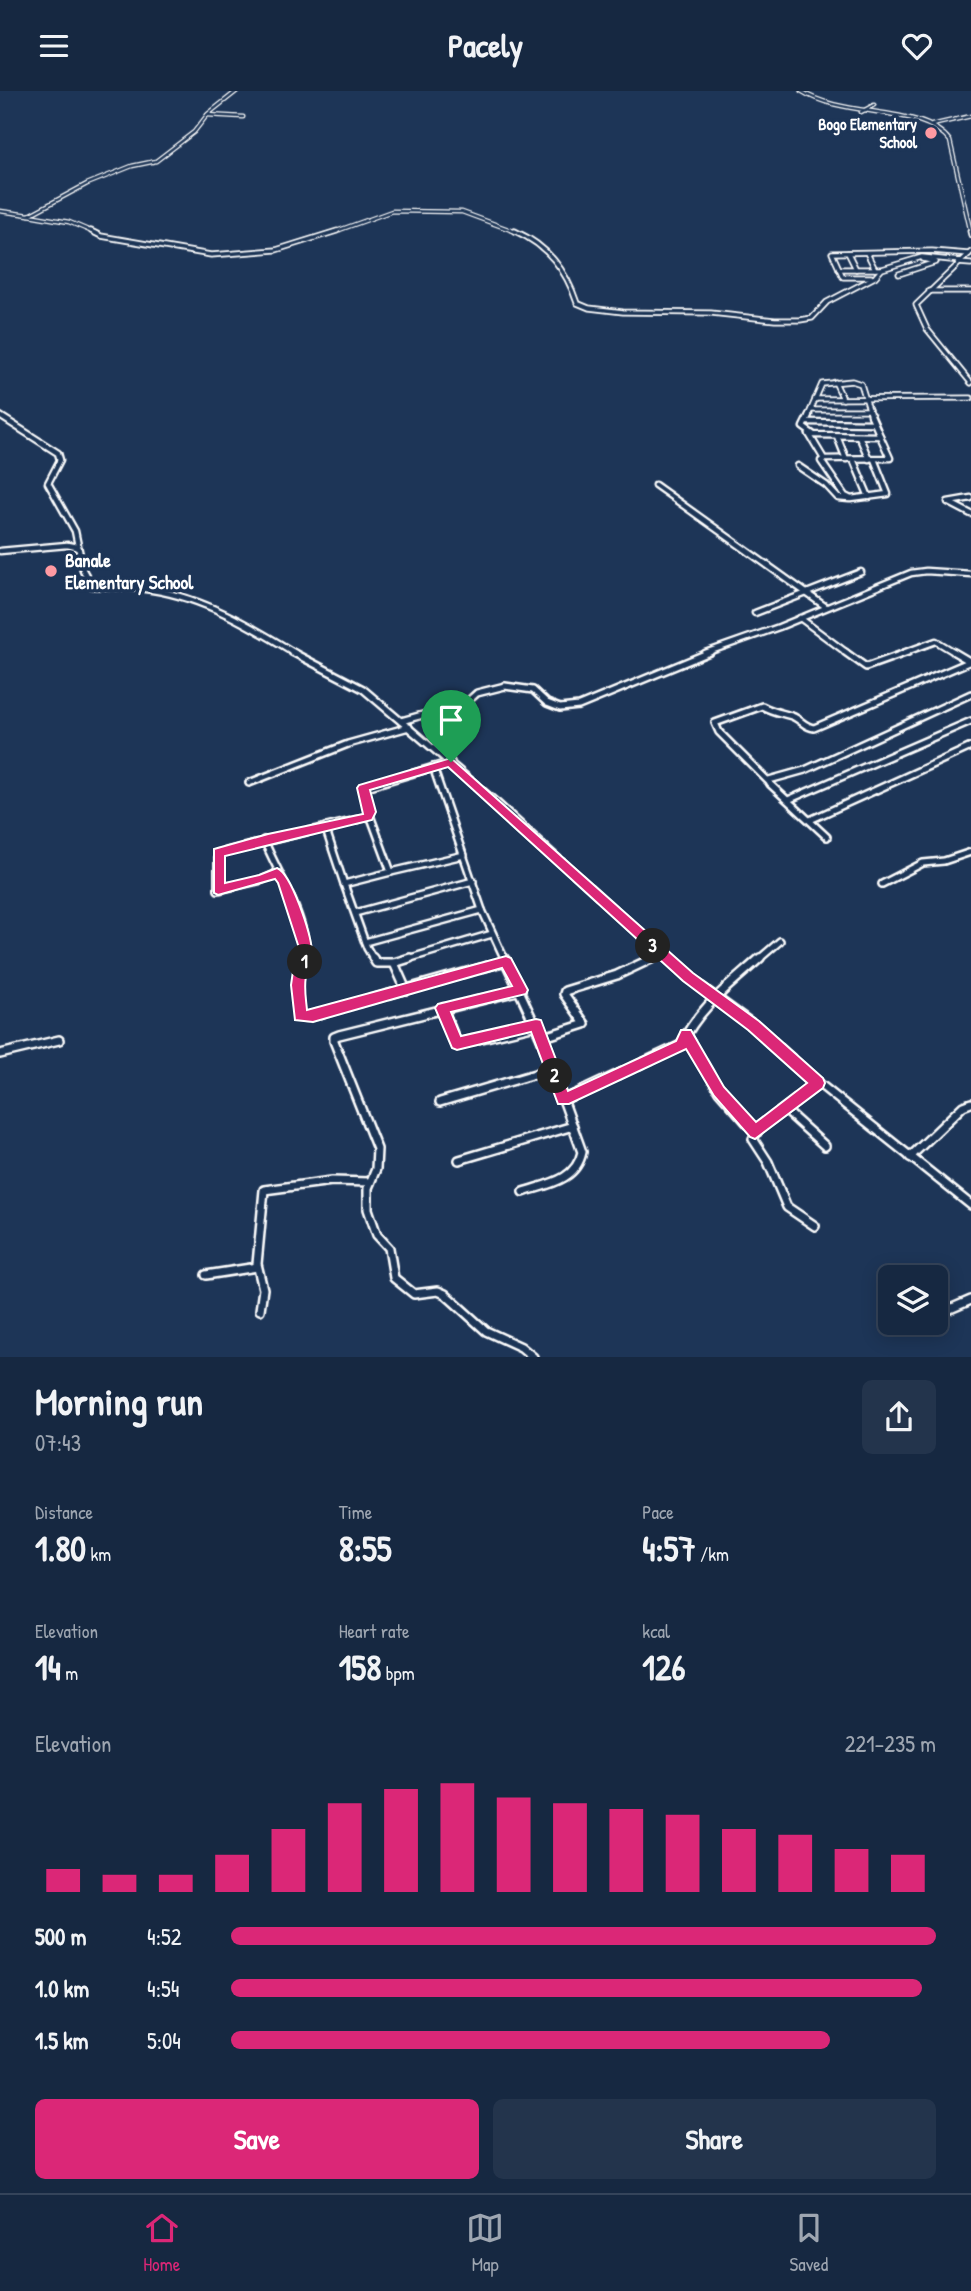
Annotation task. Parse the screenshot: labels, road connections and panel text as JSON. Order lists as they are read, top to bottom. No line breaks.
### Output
{"places":["Bogo Elementary School","Banale Elementary School"],"page":{"header":"Pacely","pins":["3","1","2"],"heading":["Morning run","07:43"],"stats":[["Distance","1.80 km"],["Time","8:55"],["Pace","4:57 /km"],["Elevation","14 m"],["Heart rate","158 bpm"],["kcal","126"]],"chart":["Elevation","221–235 m"],"list":[{"name":"500 m","note":"4:52"},{"name":"1.0 km","note":"4:54"},{"name":"1.5 km","note":"5:04"}],"buttons":["Save","Share"],"tabs":["Home","Map","Saved"]}}
